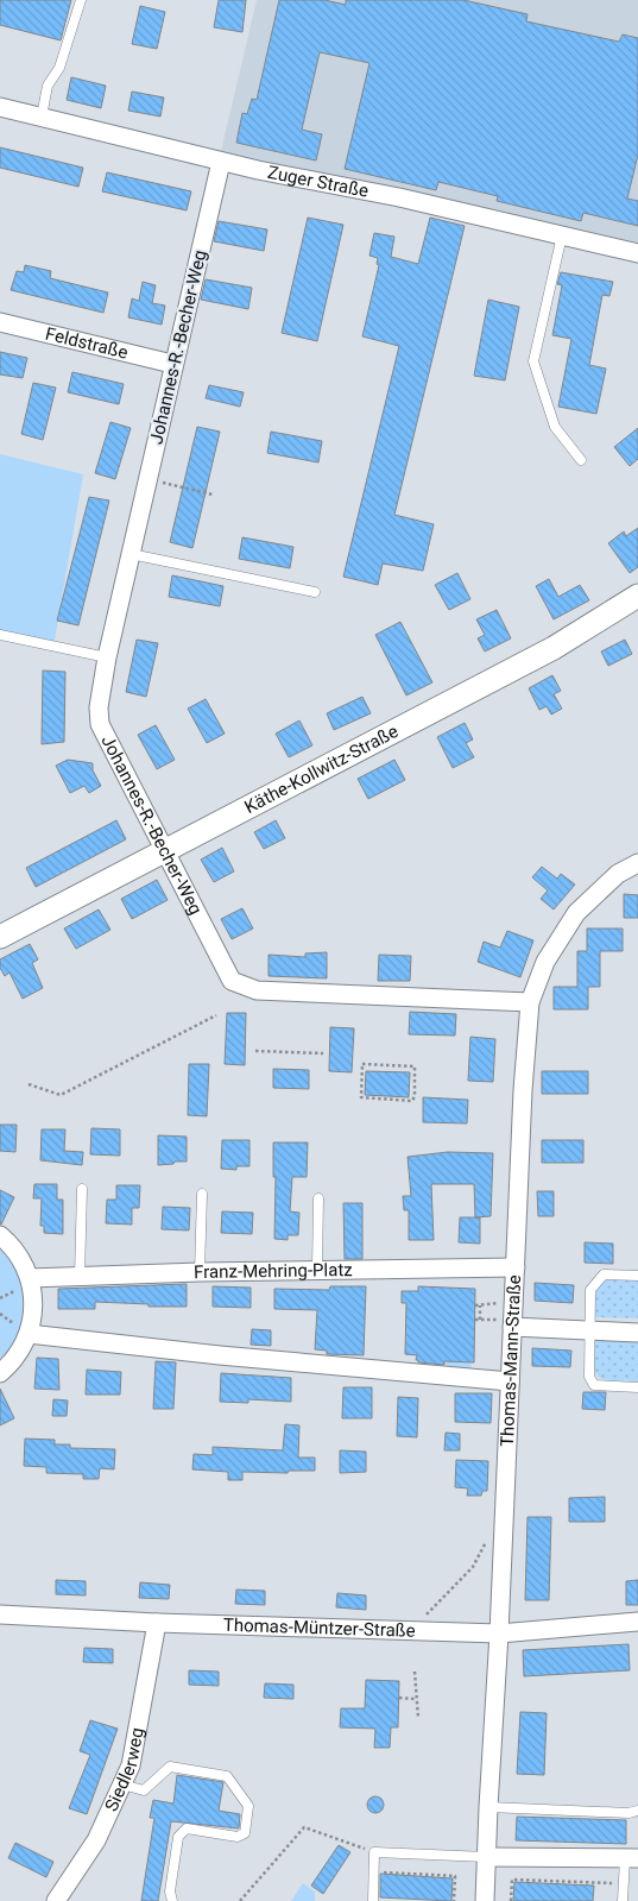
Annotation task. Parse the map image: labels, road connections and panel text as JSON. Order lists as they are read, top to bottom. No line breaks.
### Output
{"streets":{"street":["Zuger Straße","Feldstraße","Johannes-R.-Becher-Weg","Käthe-Kollwitz-Straße","Franz-Mehring-Platz","Thomas-Mann-Straße","Thomas-Müntzer-Straße","Siedlerweg"]},"crossings":[["Zuger Straße","Johannes-R.-Becher-Weg"],["Feldstraße","Johannes-R.-Becher-Weg"],["Johannes-R.-Becher-Weg","Käthe-Kollwitz-Straße"],["Johannes-R.-Becher-Weg","Thomas-Mann-Straße"],["Franz-Mehring-Platz","Thomas-Mann-Straße"],["Thomas-Mann-Straße","Thomas-Müntzer-Straße"],["Thomas-Müntzer-Straße","Siedlerweg"]]}
